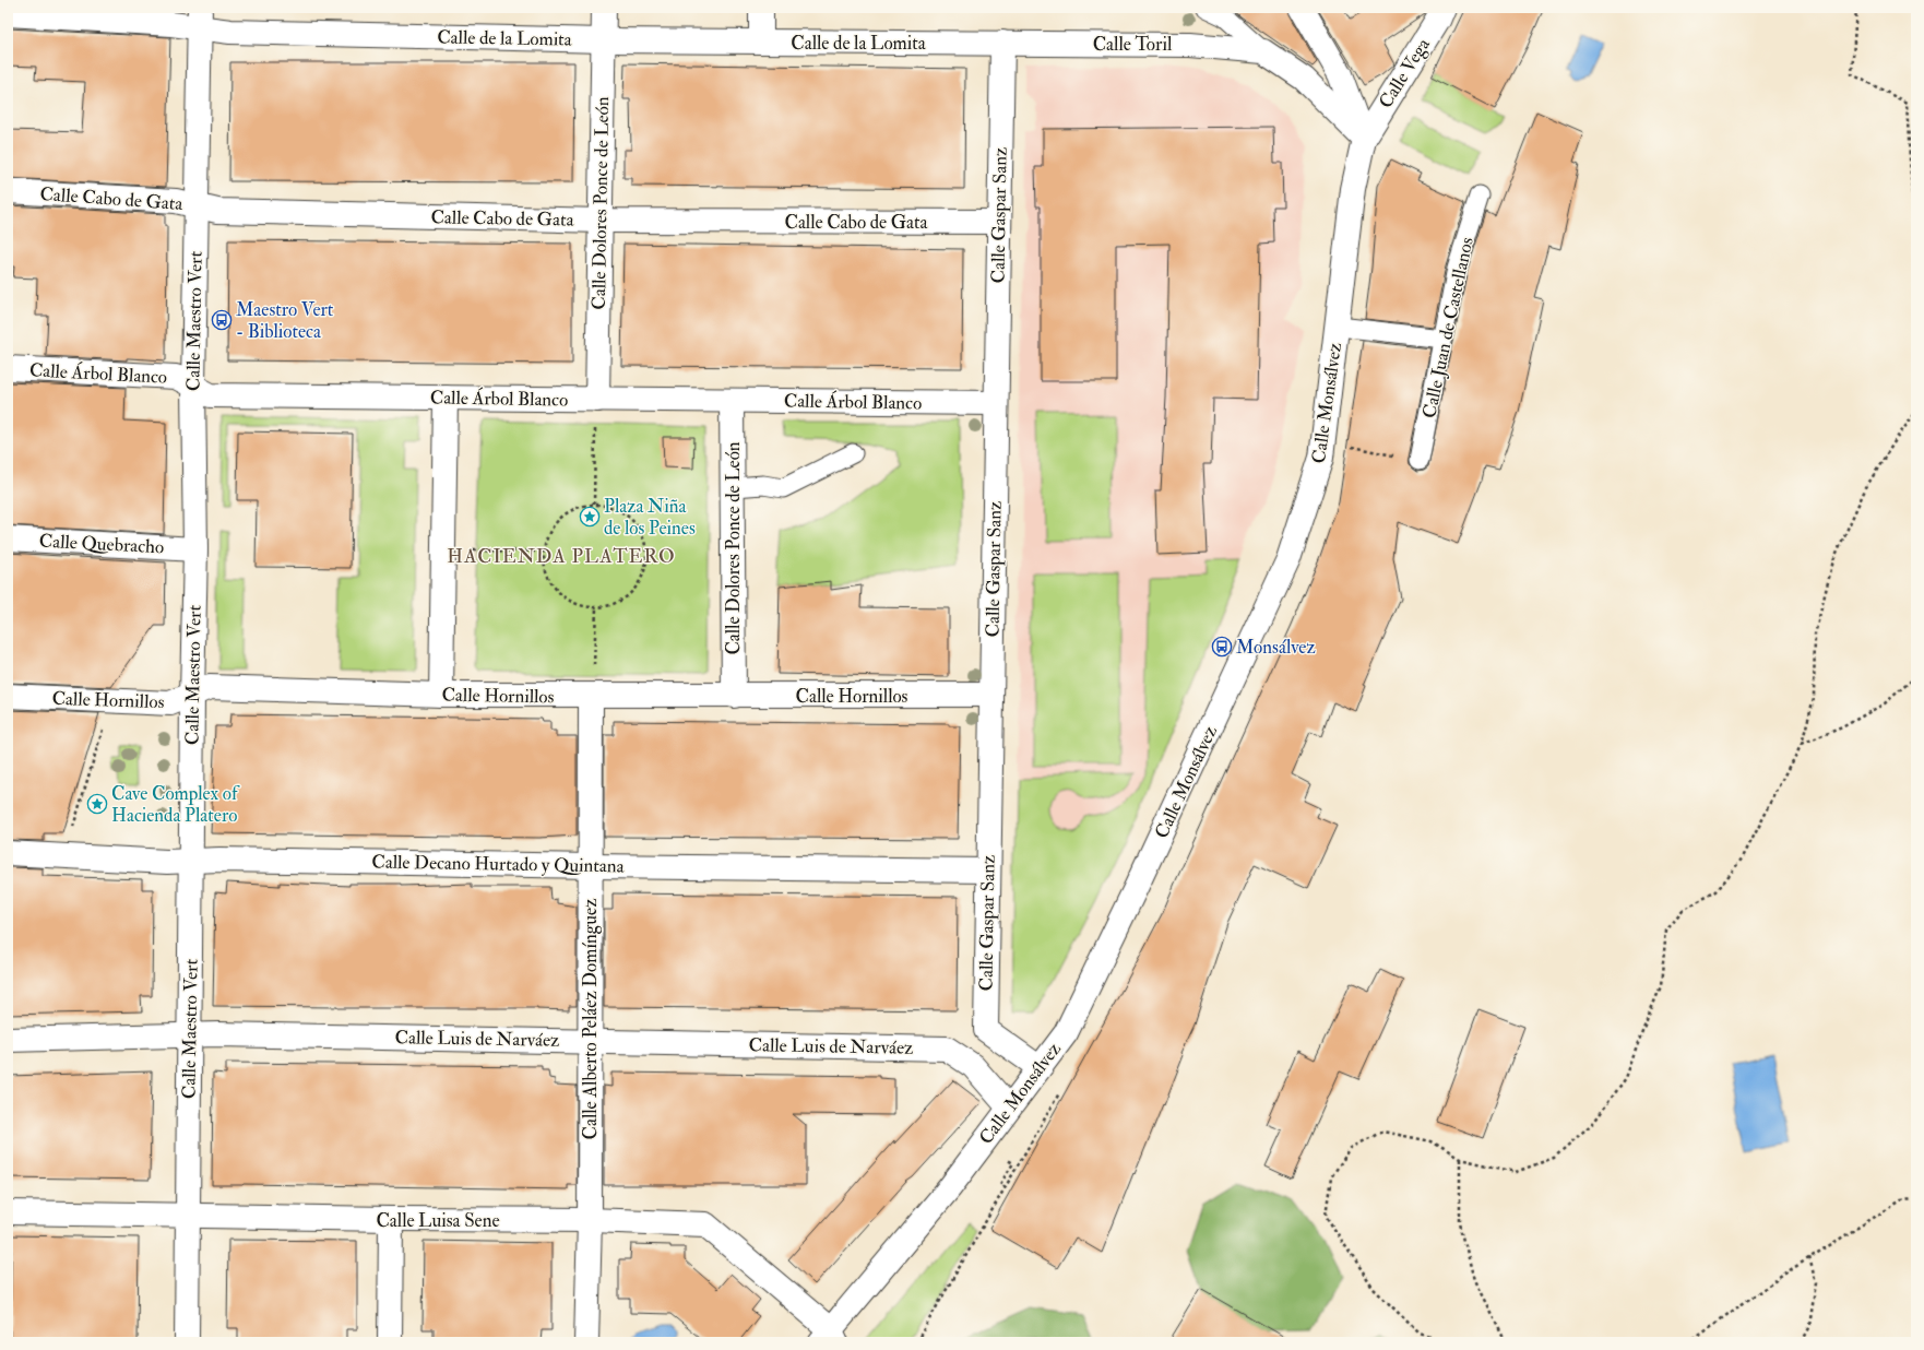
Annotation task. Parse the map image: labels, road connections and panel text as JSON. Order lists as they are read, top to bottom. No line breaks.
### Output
{"streets":{"street":["Calle de la Lomita","Calle Toril","Calle Vega","Calle Cabo de Gata","Calle Dolores Ponce de León","Calle Gaspar Sanz","Calle Maestro Vert","Calle Árbol Blanco","Calle Monsálvez","Calle Quebracho","Calle Hornillos","Calle Decano Hurtado y Quintana","Calle Alberto Peláez Domínguez","Calle Luis de Narváez","Calle Luisa Sene"],"lane":["Calle Juan de Castellanos"]},"crossings":[["Calle de la Lomita","Calle Toril"],["Calle de la Lomita","Calle Dolores Ponce de León"],["Calle de la Lomita","Calle Gaspar Sanz"],["Calle de la Lomita","Calle Maestro Vert"],["Calle Toril","Calle Vega"],["Calle Toril","Calle Gaspar Sanz"],["Calle Toril","Calle Monsálvez"],["Calle Vega","Calle Monsálvez"],["Calle Cabo de Gata","Calle Dolores Ponce de León"],["Calle Cabo de Gata","Calle Gaspar Sanz"],["Calle Cabo de Gata","Calle Maestro Vert"],["Calle Dolores Ponce de León","Calle Árbol Blanco"],["Calle Dolores Ponce de León","Calle Hornillos"],["Calle Gaspar Sanz","Calle Árbol Blanco"],["Calle Gaspar Sanz","Calle Hornillos"],["Calle Gaspar Sanz","Calle Decano Hurtado y Quintana"],["Calle Gaspar Sanz","Calle Luis de Narváez"],["Calle Maestro Vert","Calle Árbol Blanco"],["Calle Maestro Vert","Calle Quebracho"],["Calle Maestro Vert","Calle Hornillos"],["Calle Maestro Vert","Calle Decano Hurtado y Quintana"],["Calle Maestro Vert","Calle Luis de Narváez"],["Calle Maestro Vert","Calle Luisa Sene"],["Calle Monsálvez","Calle Luisa Sene"],["Calle Hornillos","Calle Alberto Peláez Domínguez"],["Calle Decano Hurtado y Quintana","Calle Alberto Peláez Domínguez"],["Calle Alberto Peláez Domínguez","Calle Luis de Narváez"],["Calle Alberto Peláez Domínguez","Calle Luisa Sene"]],"districts":["HACIENDA PLATERO"],"places":{"bus stop":["Maestro Vert - Biblioteca","Monsálvez"],"place":["Plaza Niña de los Peines","Cave Complex of Hacienda Platero"]}}
